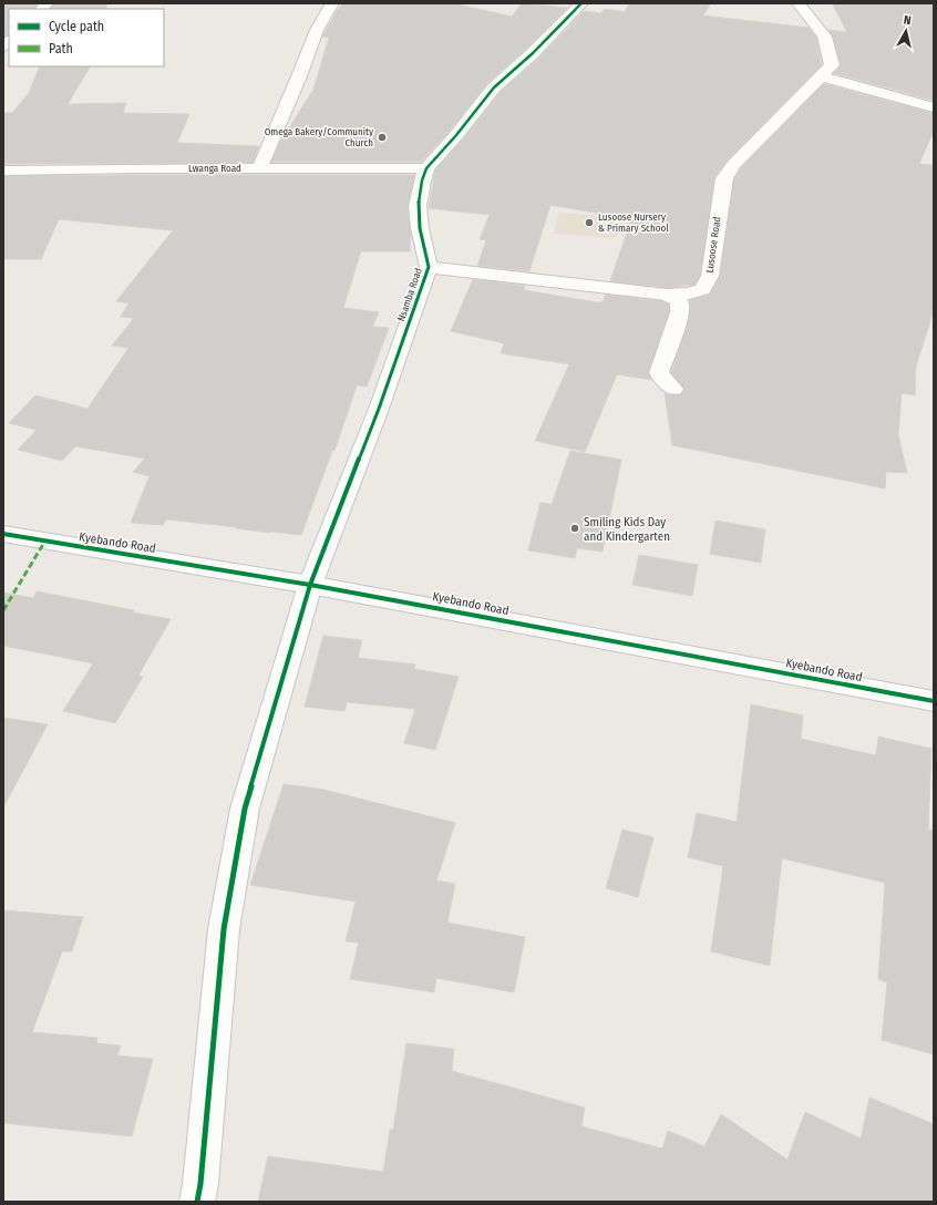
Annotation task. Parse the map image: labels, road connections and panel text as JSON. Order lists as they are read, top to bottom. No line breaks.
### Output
{"streets":{"street":["Lwanga Road","Lusoose Road","Nsamba Road","Kyebando Road"]},"crossings":[["Lwanga Road","Nsamba Road"],["Lusoose Road","Nsamba Road"],["Nsamba Road","Kyebando Road"]],"places":["Omega Bakery/Community Church","Lusoose Nursery & Primary School","Smiling Kids Day and Kindergarten"],"legend":["Cycle path","Path"],"north":"top"}
